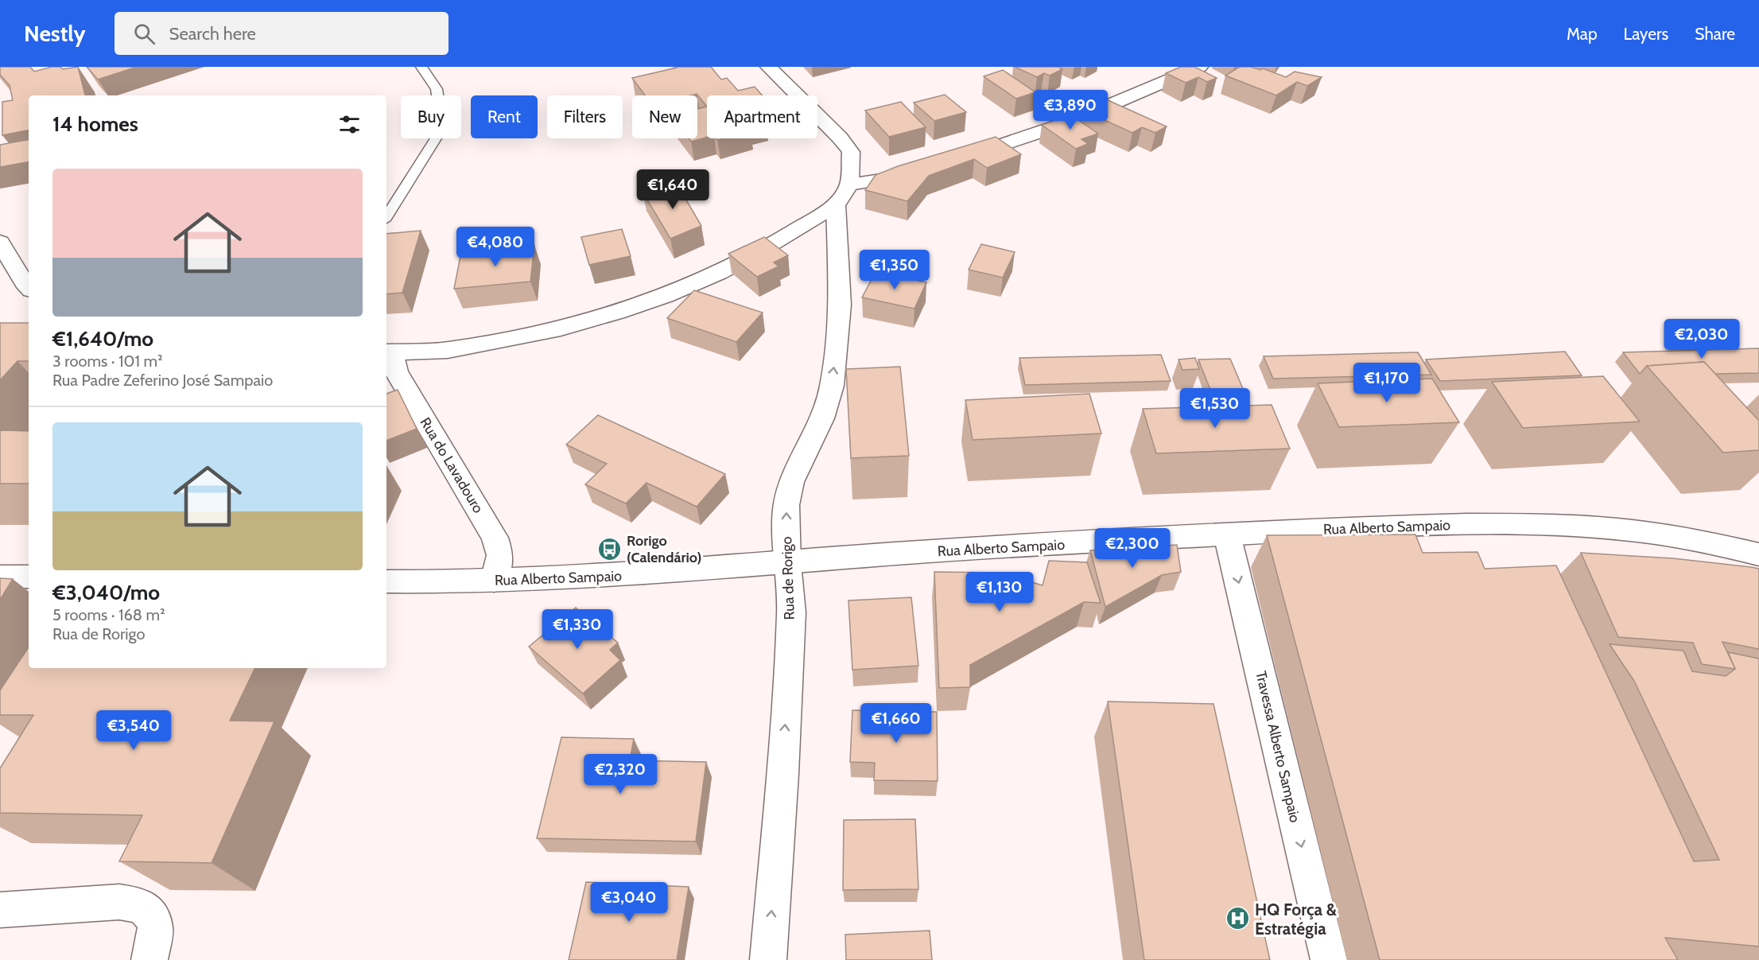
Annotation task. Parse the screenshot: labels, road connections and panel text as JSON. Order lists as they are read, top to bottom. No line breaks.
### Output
{"streets":{"street":["Rua do Lavadouro","Rua Alberto Sampaio","Rua de Rorigo","Travessa Alberto Sampaio"]},"crossings":[["Rua do Lavadouro","Rua Alberto Sampaio"],["Rua Alberto Sampaio","Rua de Rorigo"],["Rua Alberto Sampaio","Travessa Alberto Sampaio"]],"one_way":["Rua de Rorigo","Travessa Alberto Sampaio"],"places":{"bus stop":["Rorigo (Calendário)"],"hospital":["HQ Força & Estratégia"]},"page":{"header":"Nestly","search":"Search here","nav":["Map","Layers","Share"],"price":["€3,890","€1,640","€4,080","€1,350","€2,030","€1,170","€1,530","€2,300","€1,130","€1,330","€1,660","€3,540","€2,320","€3,040"],"chip":["Buy","Rent","Filters","New","Apartment"],"heading":"14 homes","list":[{"name":"€1,640/mo","note":"3 rooms · 101 m² · Rua Padre Zeferino José Sampaio"},{"name":"€3,040/mo","note":"5 rooms · 168 m² · Rua de Rorigo"}]}}
